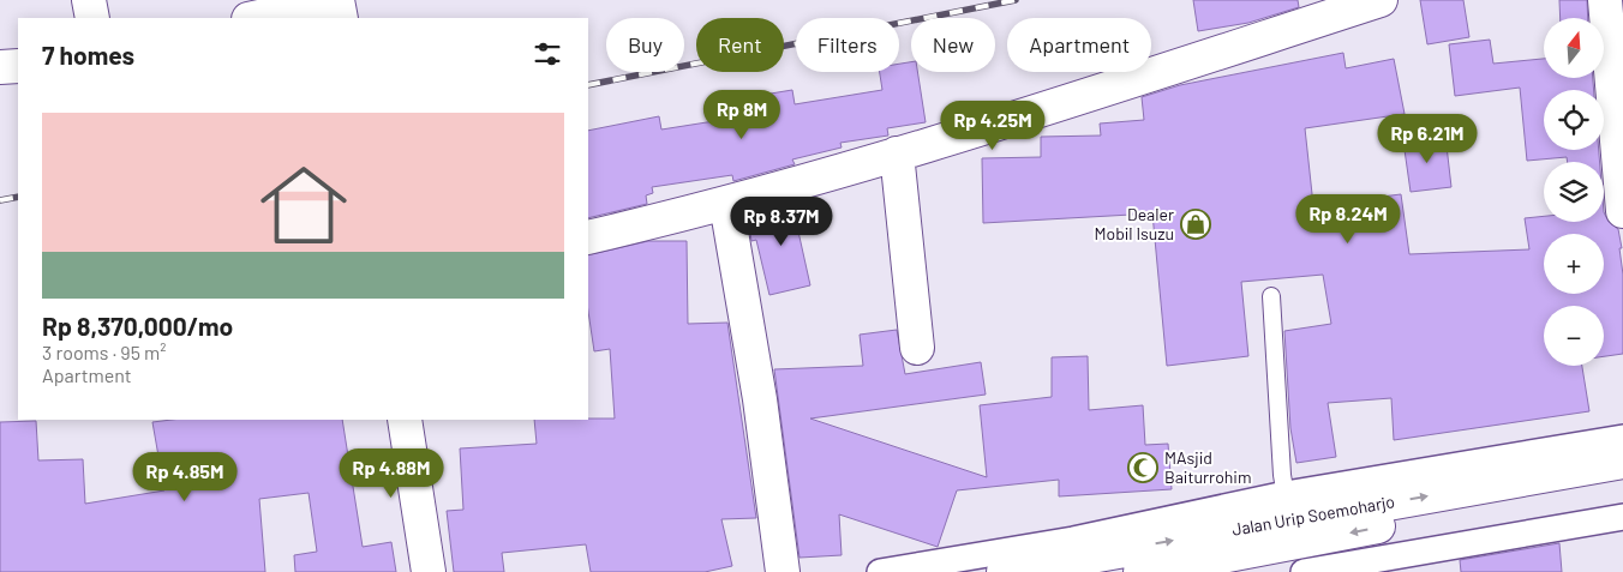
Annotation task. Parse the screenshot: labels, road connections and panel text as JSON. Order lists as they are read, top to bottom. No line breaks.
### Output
{"streets":{"main road":["Jalan Urip Soemoharjo"]},"places":{"shop":["Dealer Mobil Isuzu"],"mosque":["MAsjid Baiturrohim"]},"north":"top","page":{"map_buttons":["+","−"],"chip":["Buy","Rent","Filters","New","Apartment"],"heading":"7 homes","price":["Rp 8M","Rp 4.25M","Rp 6.21M","Rp 8.24M","Rp 8.37M","Rp 4.88M","Rp 4.85M"],"list":[{"name":"Rp 8,370,000/mo","note":"3 rooms · 95 m² · Apartment"}]}}
